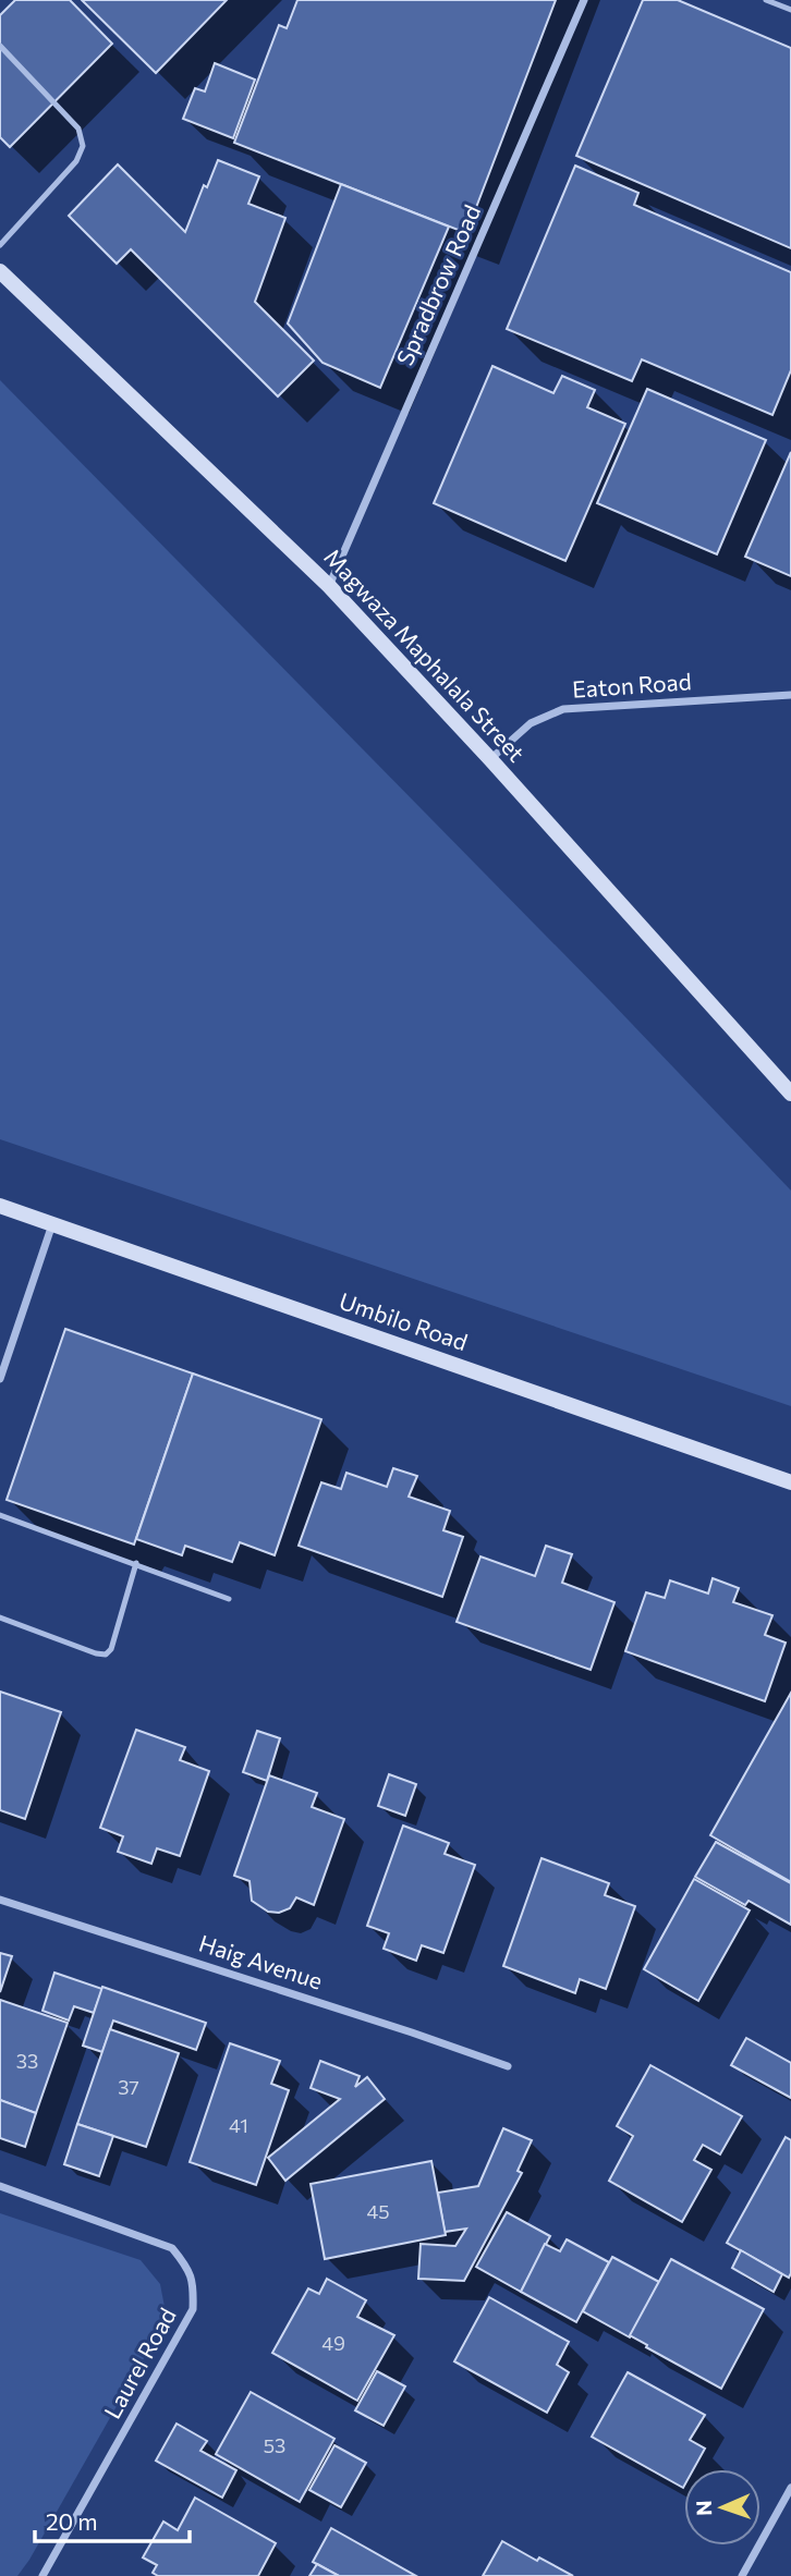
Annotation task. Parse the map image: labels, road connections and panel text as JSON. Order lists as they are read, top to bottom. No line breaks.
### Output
{"streets":{"main road":["Magwaza Maphalala Street","Umbilo Road"],"street":["Spradbrow Road","Eaton Road","Haig Avenue","Laurel Road"]},"crossings":[["Spradbrow Road","Magwaza Maphalala Street"],["Magwaza Maphalala Street","Eaton Road"]],"house_numbers":["33","37","41","45","49","53"],"scale_bar":"20 m","north":"left"}
